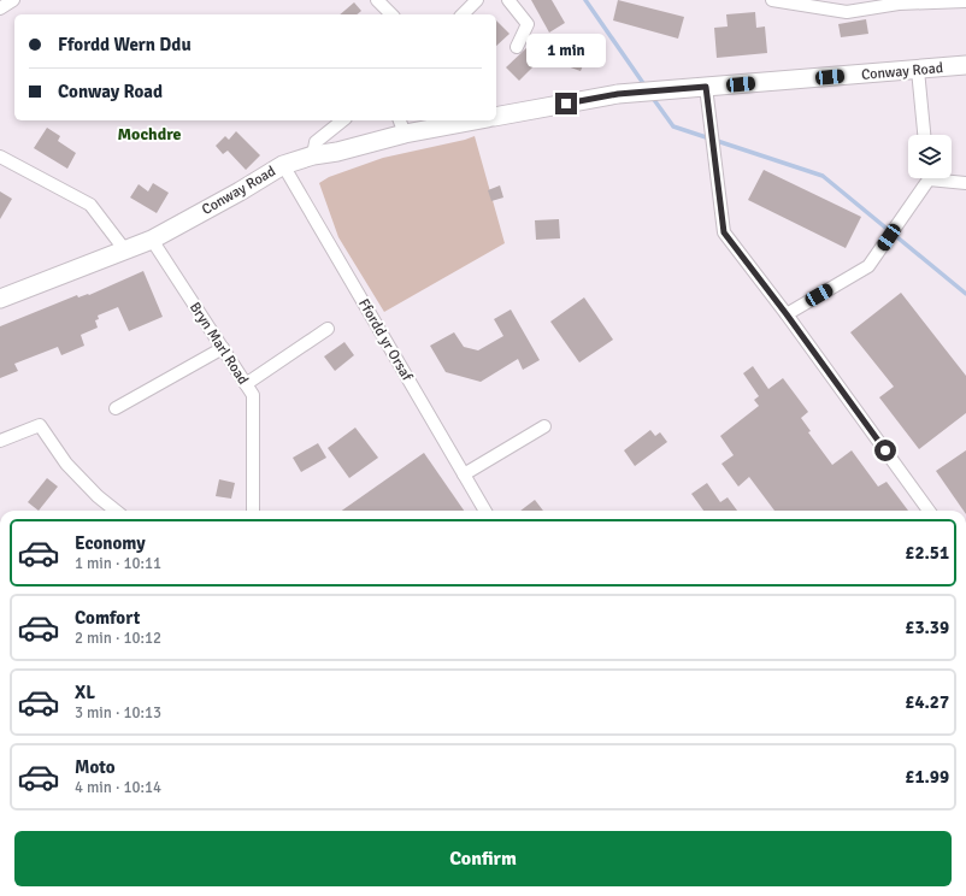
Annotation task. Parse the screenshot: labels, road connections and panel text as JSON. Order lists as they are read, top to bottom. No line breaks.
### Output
{"streets":{"main road":["Conway Road"],"street":["Ffordd yr Orsaf","Bryn Marl Road"]},"crossings":[["Conway Road","Ffordd yr Orsaf"],["Conway Road","Bryn Marl Road"]],"districts":["Mochdre"],"page":{"banner":["Ffordd Wern Ddu","Conway Road"],"bubble":"1 min","list":[{"name":"Economy","note":"1 min · 10:11","value":"£2.51"},{"name":"Comfort","note":"2 min · 10:12","value":"£3.39"},{"name":"XL","note":"3 min · 10:13","value":"£4.27"},{"name":"Moto","note":"4 min · 10:14","value":"£1.99"}],"buttons":"Confirm"}}
